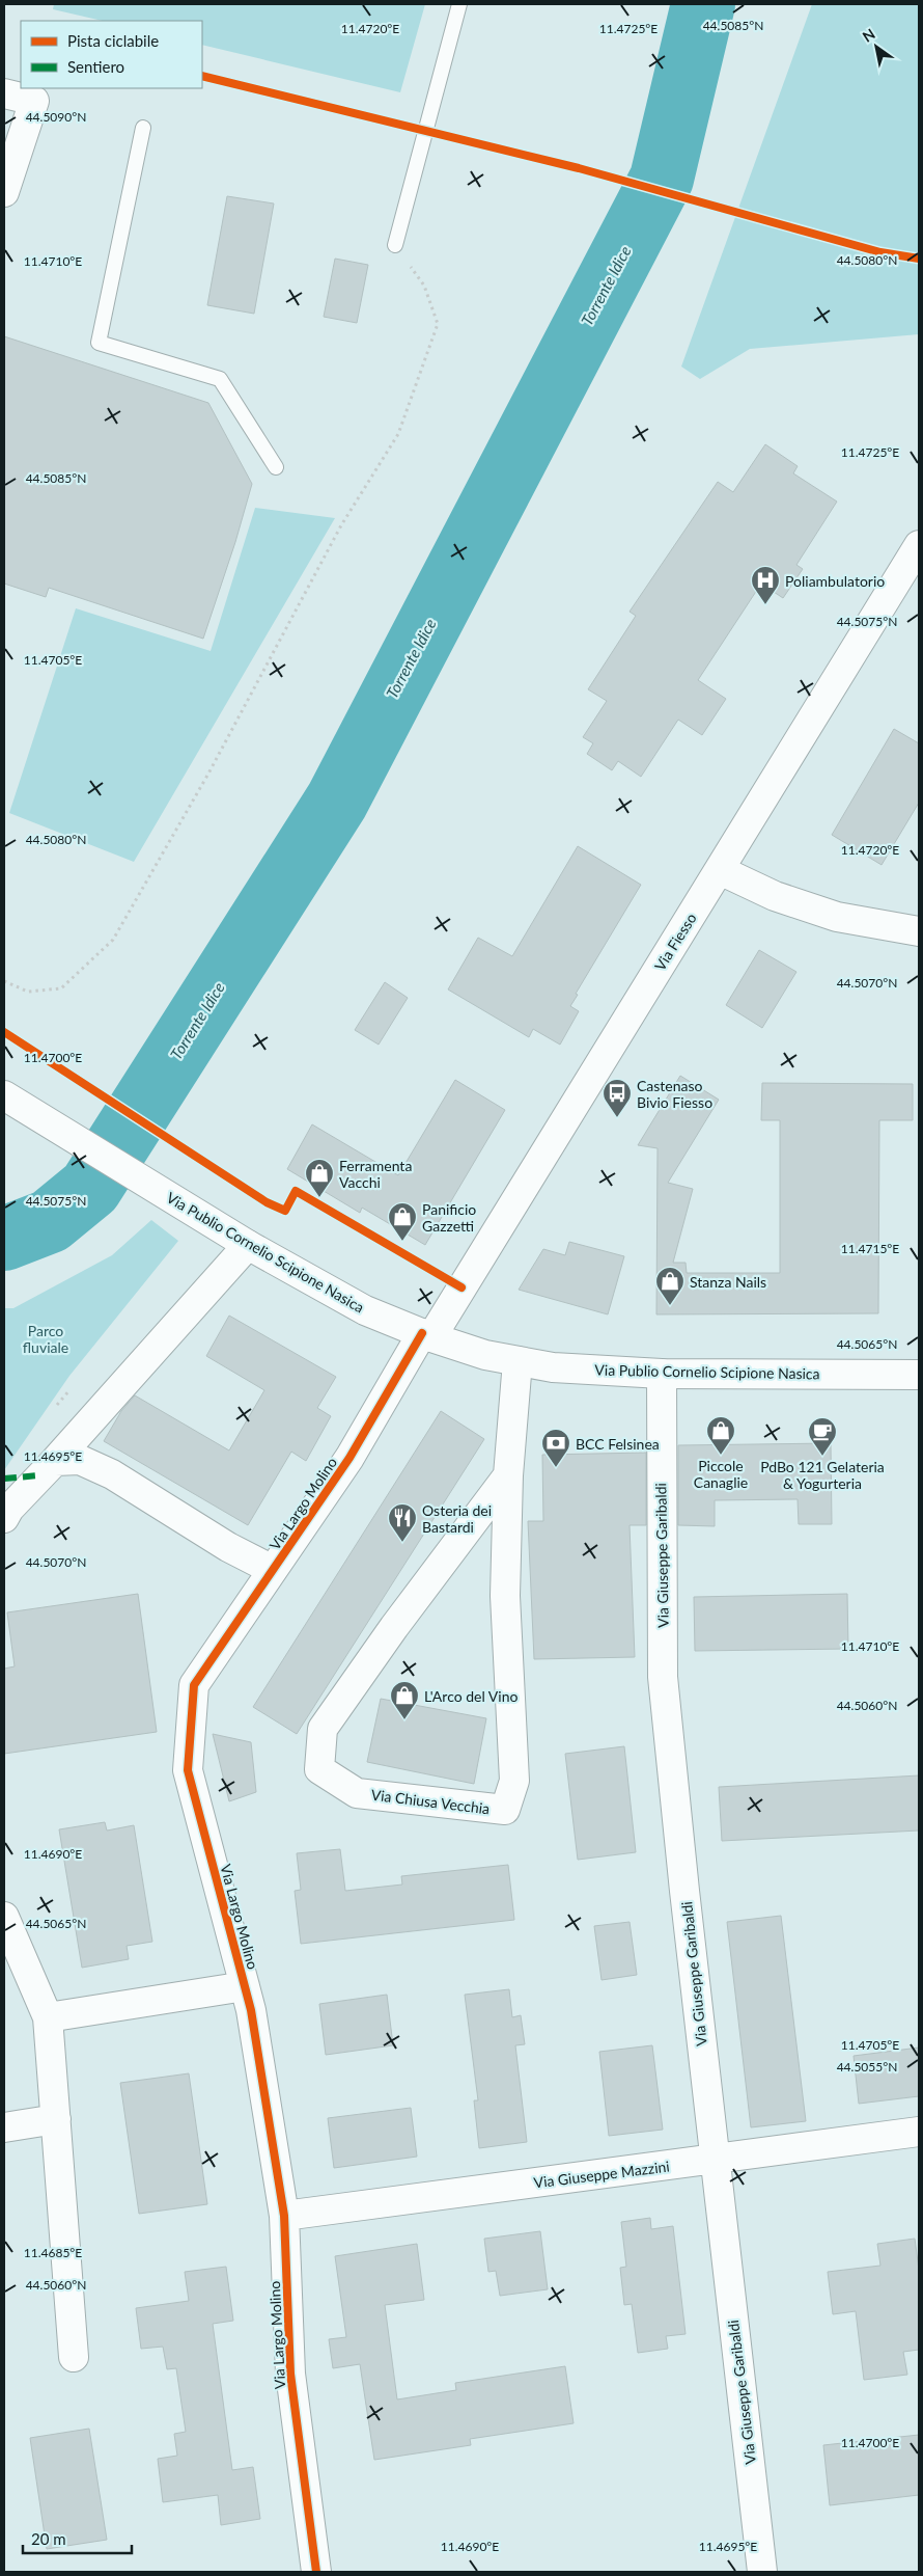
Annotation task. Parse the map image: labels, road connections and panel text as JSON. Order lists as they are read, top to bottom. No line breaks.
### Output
{"streets":{"street":["Via Fiesso","Via Publio Cornelio Scipione Nasica","Via Largo Molino","Via Giuseppe Garibaldi","Via Chiusa Vecchia","Via Giuseppe Mazzini"]},"crossings":[["Via Fiesso","Via Publio Cornelio Scipione Nasica"],["Via Fiesso","Via Largo Molino"],["Via Publio Cornelio Scipione Nasica","Via Largo Molino"],["Via Publio Cornelio Scipione Nasica","Via Giuseppe Garibaldi"],["Via Publio Cornelio Scipione Nasica","Via Chiusa Vecchia"],["Via Largo Molino","Via Giuseppe Mazzini"],["Via Giuseppe Garibaldi","Via Giuseppe Mazzini"]],"water":["Torrente Idice"],"parks":["Parco fluviale"],"places":{"hospital":["Poliambulatorio"],"bus stop":["Castenaso Bivio Fiesso"],"shop":["Ferramenta Vacchi","Panificio Gazzetti","Stanza Nails","Piccole Canaglie","L'Arco del Vino"],"cafe":["PdBo 121 Gelateria & Yogurteria"],"bank":["BCC Felsinea"],"restaurant":["Osteria dei Bastardi"]},"legend":["Pista ciclabile","Sentiero"],"scale_bar":"20 m","north":"top left","coordinates":["44.5085°N","11.4720°E","11.4725°E","44.5090°N","44.5080°N","11.4710°E","44.5075°N","11.4705°E","44.5070°N","11.4700°E","11.4715°E","44.5065°N","11.4695°E","44.5060°N","11.4690°E","44.5055°N","11.4685°E"]}
